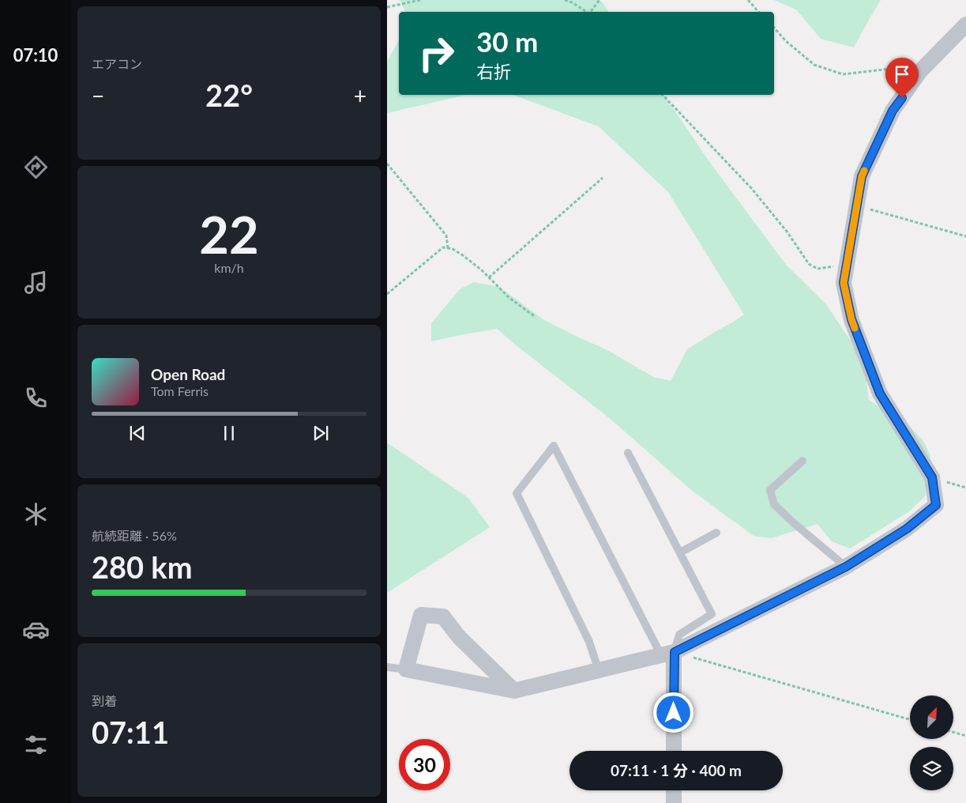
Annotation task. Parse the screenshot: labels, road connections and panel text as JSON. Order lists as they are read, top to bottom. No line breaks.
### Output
{"north":"top right","page":{"tabs":"07:10","tile":["エアコン",["22","km/h"],["航続距離 · 56%","280 km"],["到着","07:11"]],"turn":["30 m","右折"],"heat":["−","22°","+"],"song":["Open Road","Tom Ferris"],"limit":"30","trip":"07:11 · 1 分 · 400 m"}}
